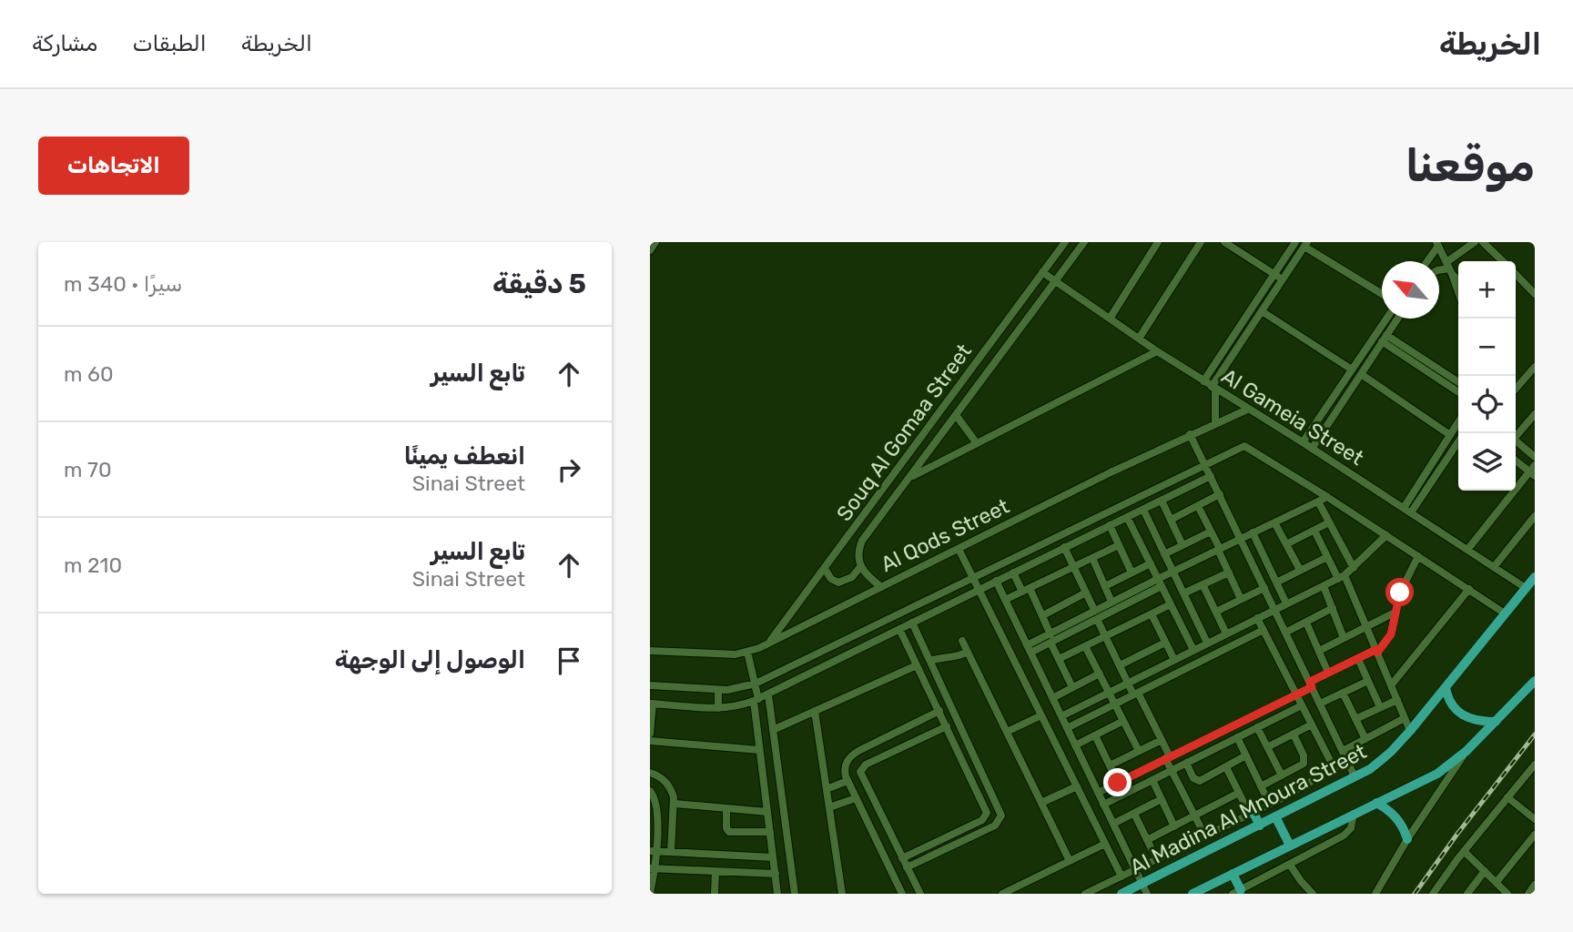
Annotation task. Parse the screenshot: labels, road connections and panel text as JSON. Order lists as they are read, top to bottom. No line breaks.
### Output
{"streets":{"main road":["Al Madina Al Mnoura Street"],"street":["Al Gameia Street","Souq Al Gomaa Street","Al Qods Street"]},"crossings":[["Al Gameia Street","Souq Al Gomaa Street"],["Al Gameia Street","Al Qods Street"],["Al Gameia Street","Al Madina Al Mnoura Street"],["Souq Al Gomaa Street","Al Qods Street"]],"north":"top left","page":{"header":"الخريطة","nav":["الخريطة","الطبقات","مشاركة"],"buttons":"الاتجاهات","title":"موقعنا","heading":["5 دقيقة","سيرًا · 340 m"],"map_buttons":["+","−"],"list":[["تابع السير","60 m"],["انعطف يمينًا","Sinai Street","70 m"],["تابع السير","Sinai Street","210 m"],"الوصول إلى الوجهة"]}}
